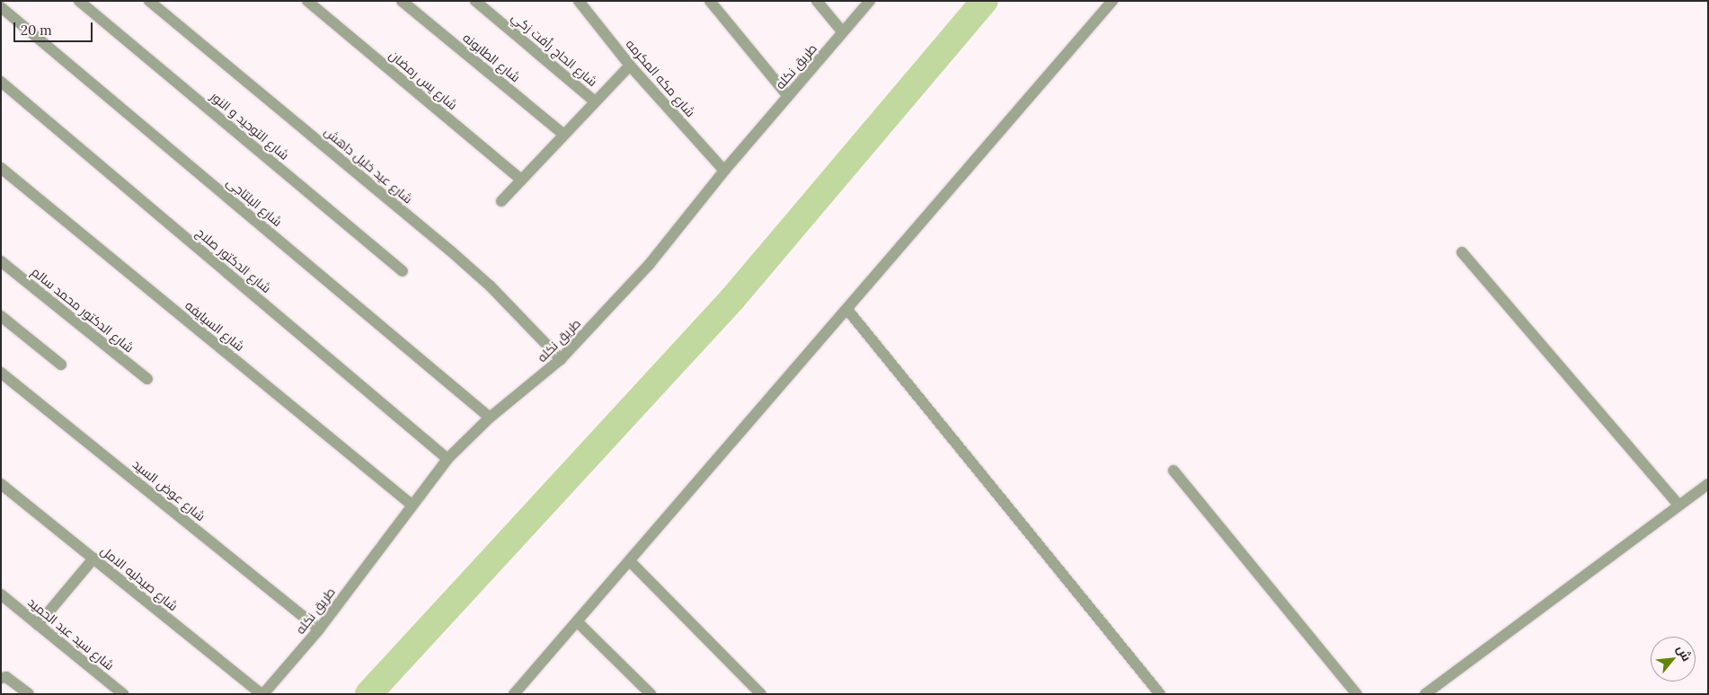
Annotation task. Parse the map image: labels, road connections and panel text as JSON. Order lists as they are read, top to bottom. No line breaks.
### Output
{"streets":{"street":["شارع الحاج رأفت زكي","شارع الطابونه","طريق نكله","شارع مكه المكرمه","شارع يس رمضان","شارع التوحيد و النور","شارع عيد خليل داهش","شارع البلتاجى","شارع الدكتور صلاح","شارع الدكتور محمد سالم","شارع السيايفه","شارع عوض السيد","شارع صيدليه الامل","شارع سيد عبد الحميد"]},"crossings":[["طريق نكله","شارع مكه المكرمه"],["طريق نكله","شارع عيد خليل داهش"],["طريق نكله","شارع البلتاجى"],["طريق نكله","شارع الدكتور صلاح"],["طريق نكله","شارع السيايفه"],["طريق نكله","شارع عوض السيد"],["طريق نكله","شارع صيدليه الامل"]],"scale_bar":"20 m","north":"top right"}
